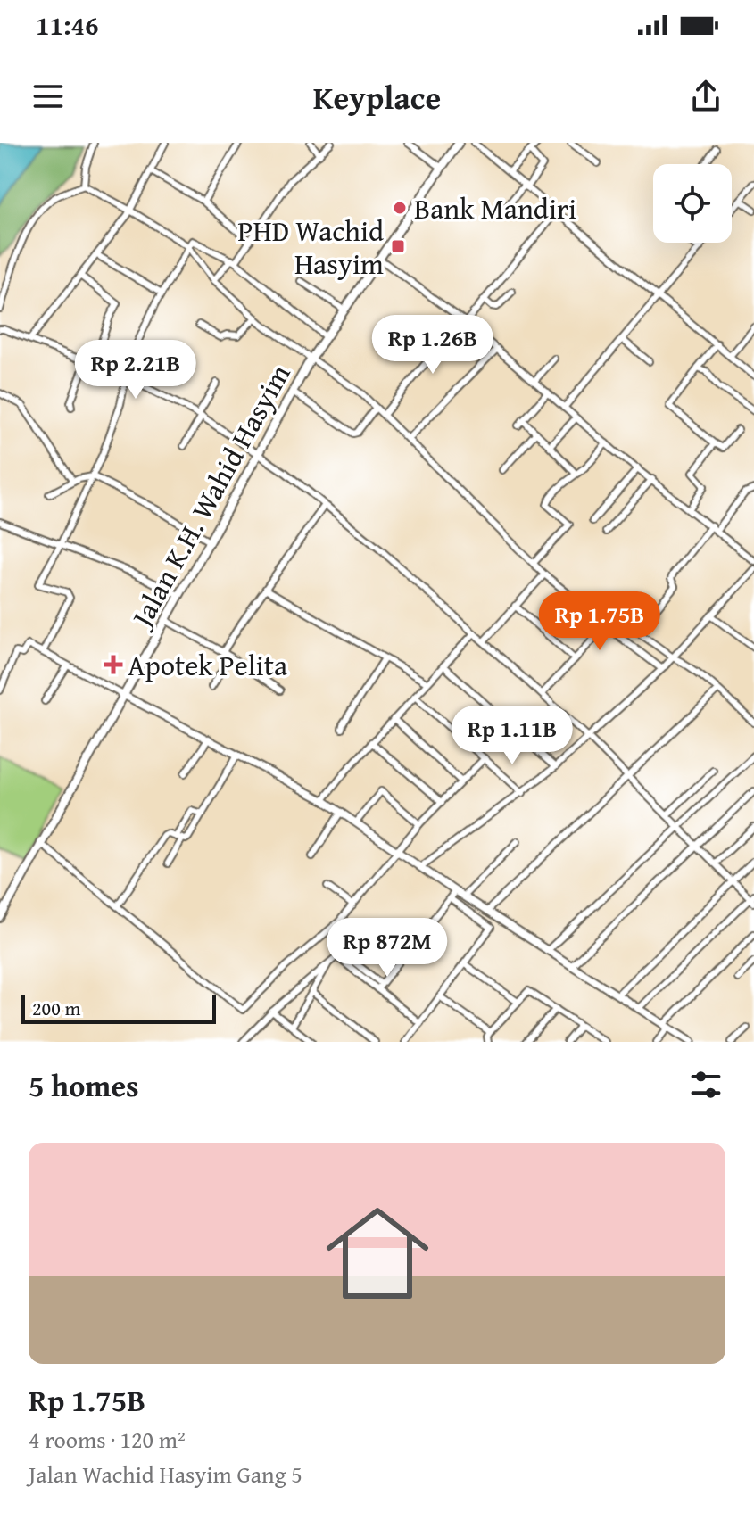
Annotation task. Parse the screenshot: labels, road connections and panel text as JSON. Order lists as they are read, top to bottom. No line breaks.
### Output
{"streets":{"main road":["Jalan K.H. Wahid Hasyim"]},"places":{"other":["Bank Mandiri"],"transit":["PHD Wachid Hasyim"],"health":["Apotek Pelita"]},"scale_bar":"200 m","page":{"status":"11:46","header":"Keyplace","price":["Rp 1.26B","Rp 2.21B","Rp 1.75B","Rp 1.11B","Rp 872M"],"scale":"200 m","heading":"5 homes","list":[{"name":"Rp 1.75B","note":"4 rooms · 120 m² · Jalan Wachid Hasyim Gang 5"}]}}
